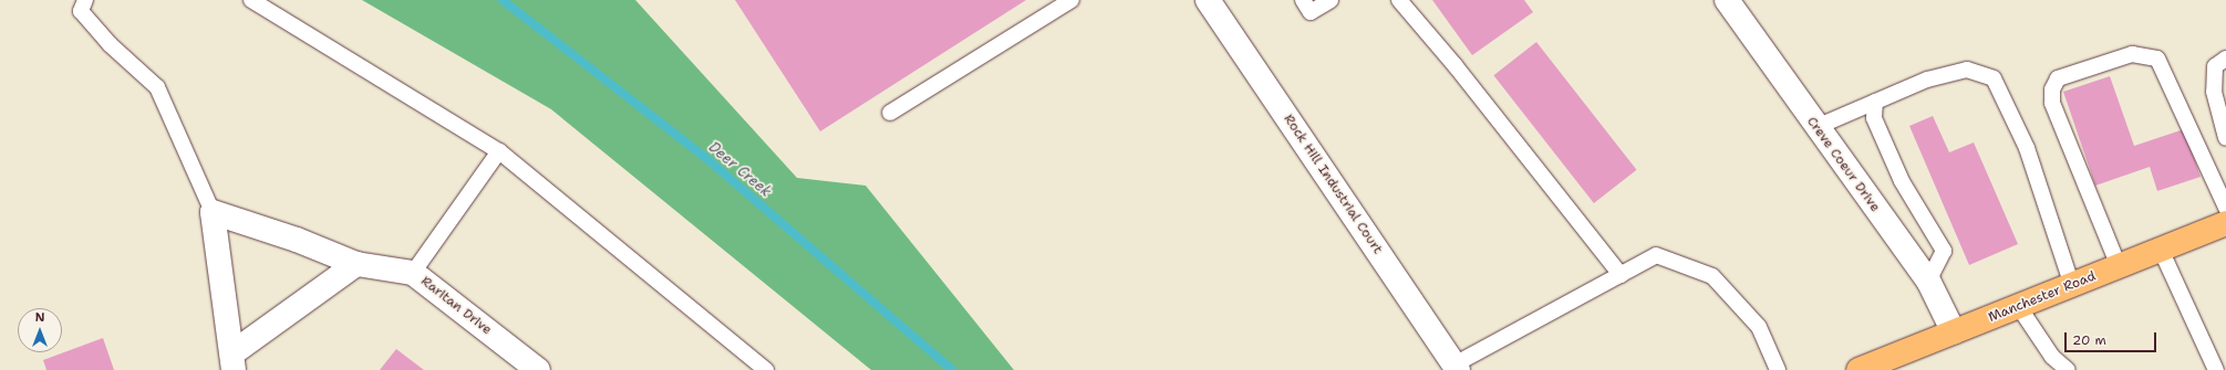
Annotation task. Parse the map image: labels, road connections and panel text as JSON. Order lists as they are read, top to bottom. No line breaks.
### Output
{"streets":{"main road":["Manchester Road"],"street":["Creve Coeur Drive","Rock Hill Industrial Court","Raritan Drive"]},"crossings":[["Creve Coeur Drive","Manchester Road"]],"water":["Deer Creek"],"scale_bar":"20 m","north":"top"}
